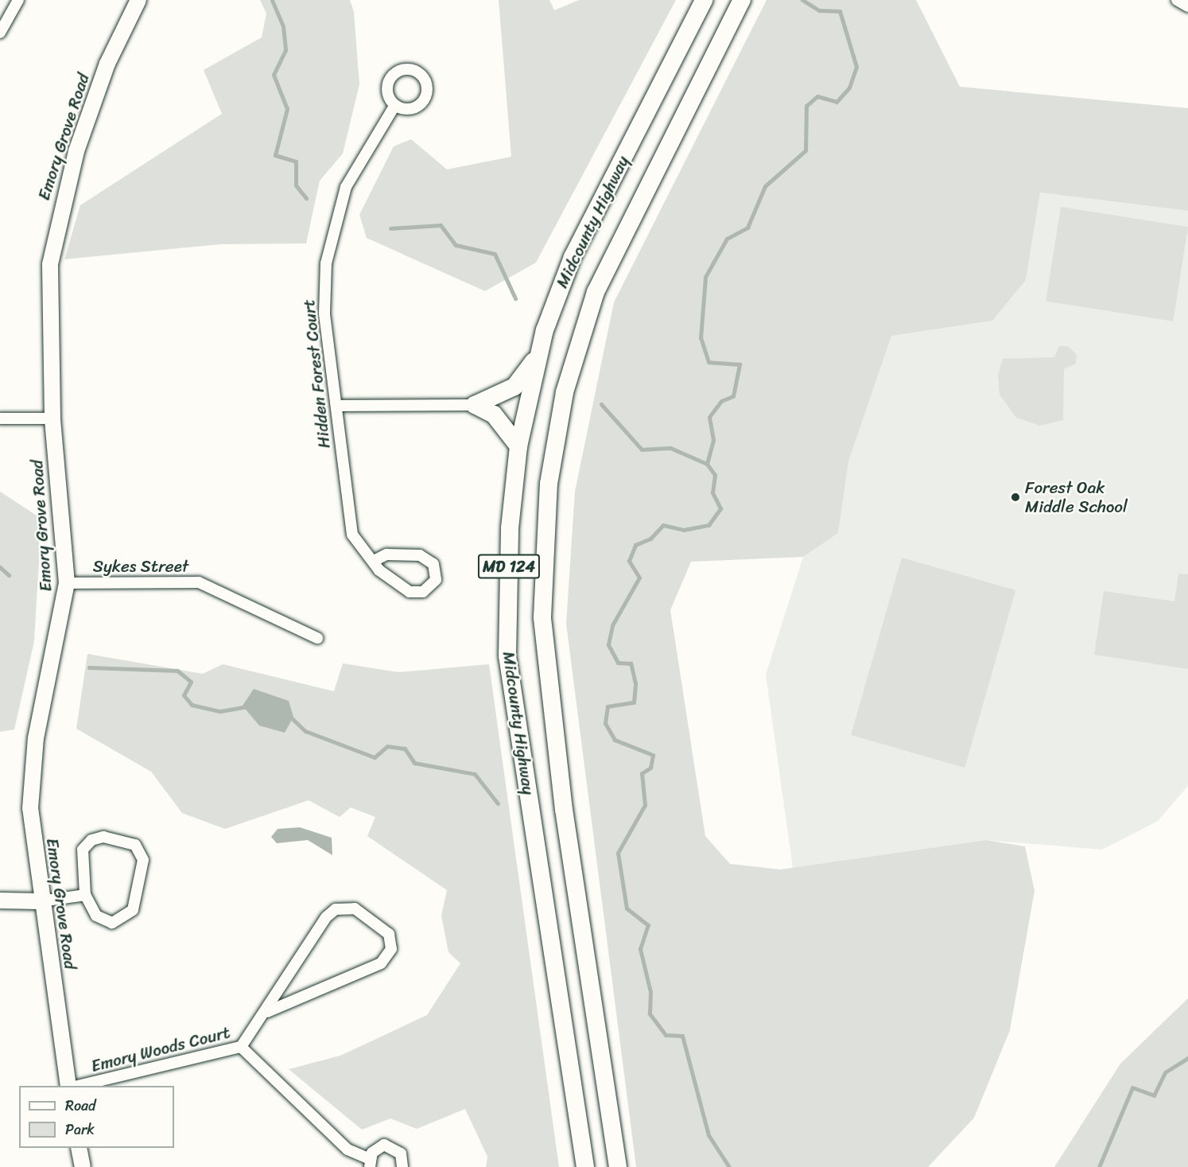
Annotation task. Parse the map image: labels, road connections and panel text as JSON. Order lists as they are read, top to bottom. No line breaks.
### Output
{"streets":{"main road":["Midcounty Highway","MD 124"],"street":["Emory Grove Road","Hidden Forest Court","Sykes Street","Emory Woods Court"]},"crossings":[["Emory Grove Road","Sykes Street"]],"places":["Forest Oak Middle School"],"legend":["Road","Park"]}
